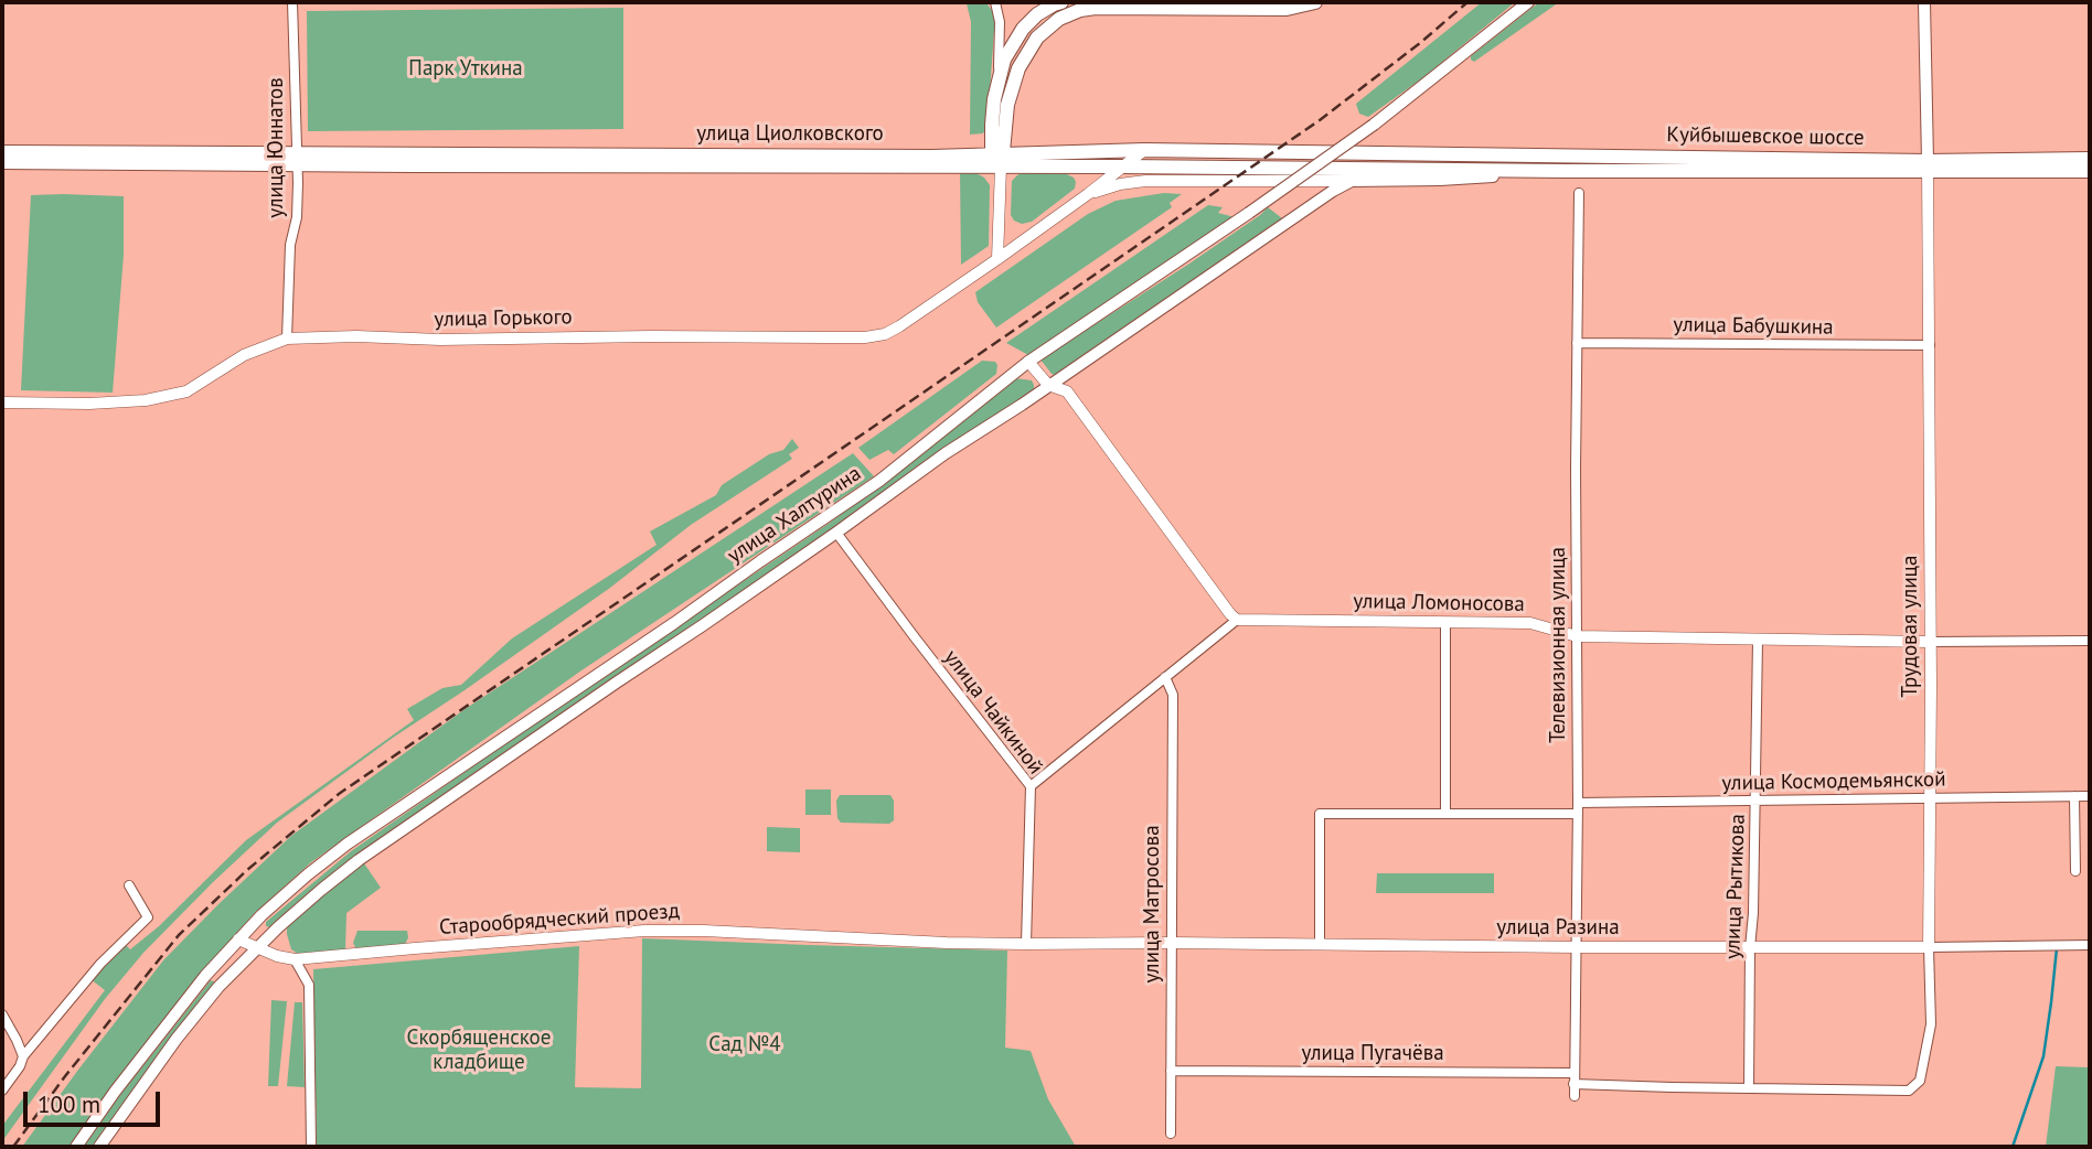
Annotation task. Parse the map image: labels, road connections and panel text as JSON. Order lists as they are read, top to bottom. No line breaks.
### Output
{"streets":{"main road":["улица Циолковского","Куйбышевское шоссе","улица Халтурина"],"street":["улица Юннатов","улица Горького","улица Бабушкина","улица Ломоносова","Трудовая улица","Телевизионная улица","улица Чайкиной","улица Космодемьянской","улица Рытикова","улица Матросова","Старообрядческий проезд","улица Разина","улица Пугачёва"]},"crossings":[["улица Циолковского","Куйбышевское шоссе"],["улица Циолковского","улица Юннатов"],["улица Циолковского","улица Горького"],["Куйбышевское шоссе","улица Горького"],["Куйбышевское шоссе","улица Халтурина"],["Куйбышевское шоссе","Трудовая улица"],["улица Юннатов","улица Горького"],["улица Бабушкина","Трудовая улица"],["улица Бабушкина","Телевизионная улица"],["улица Халтурина","улица Чайкиной"],["улица Халтурина","Старообрядческий проезд"],["улица Ломоносова","Трудовая улица"],["улица Ломоносова","Телевизионная улица"],["улица Ломоносова","улица Рытикова"],["Трудовая улица","улица Космодемьянской"],["Трудовая улица","улица Рытикова"],["Трудовая улица","улица Разина"],["Телевизионная улица","улица Космодемьянской"],["Телевизионная улица","улица Разина"],["Телевизионная улица","улица Пугачёва"],["улица Чайкиной","Старообрядческий проезд"],["улица Чайкиной","улица Разина"],["улица Космодемьянской","улица Рытикова"],["улица Рытикова","улица Разина"],["улица Матросова","улица Разина"],["улица Матросова","улица Пугачёва"],["Старообрядческий проезд","улица Разина"]],"parks":["Парк Уткина","Скорбященское кладбище","Сад №4"],"scale_bar":"100 m"}
